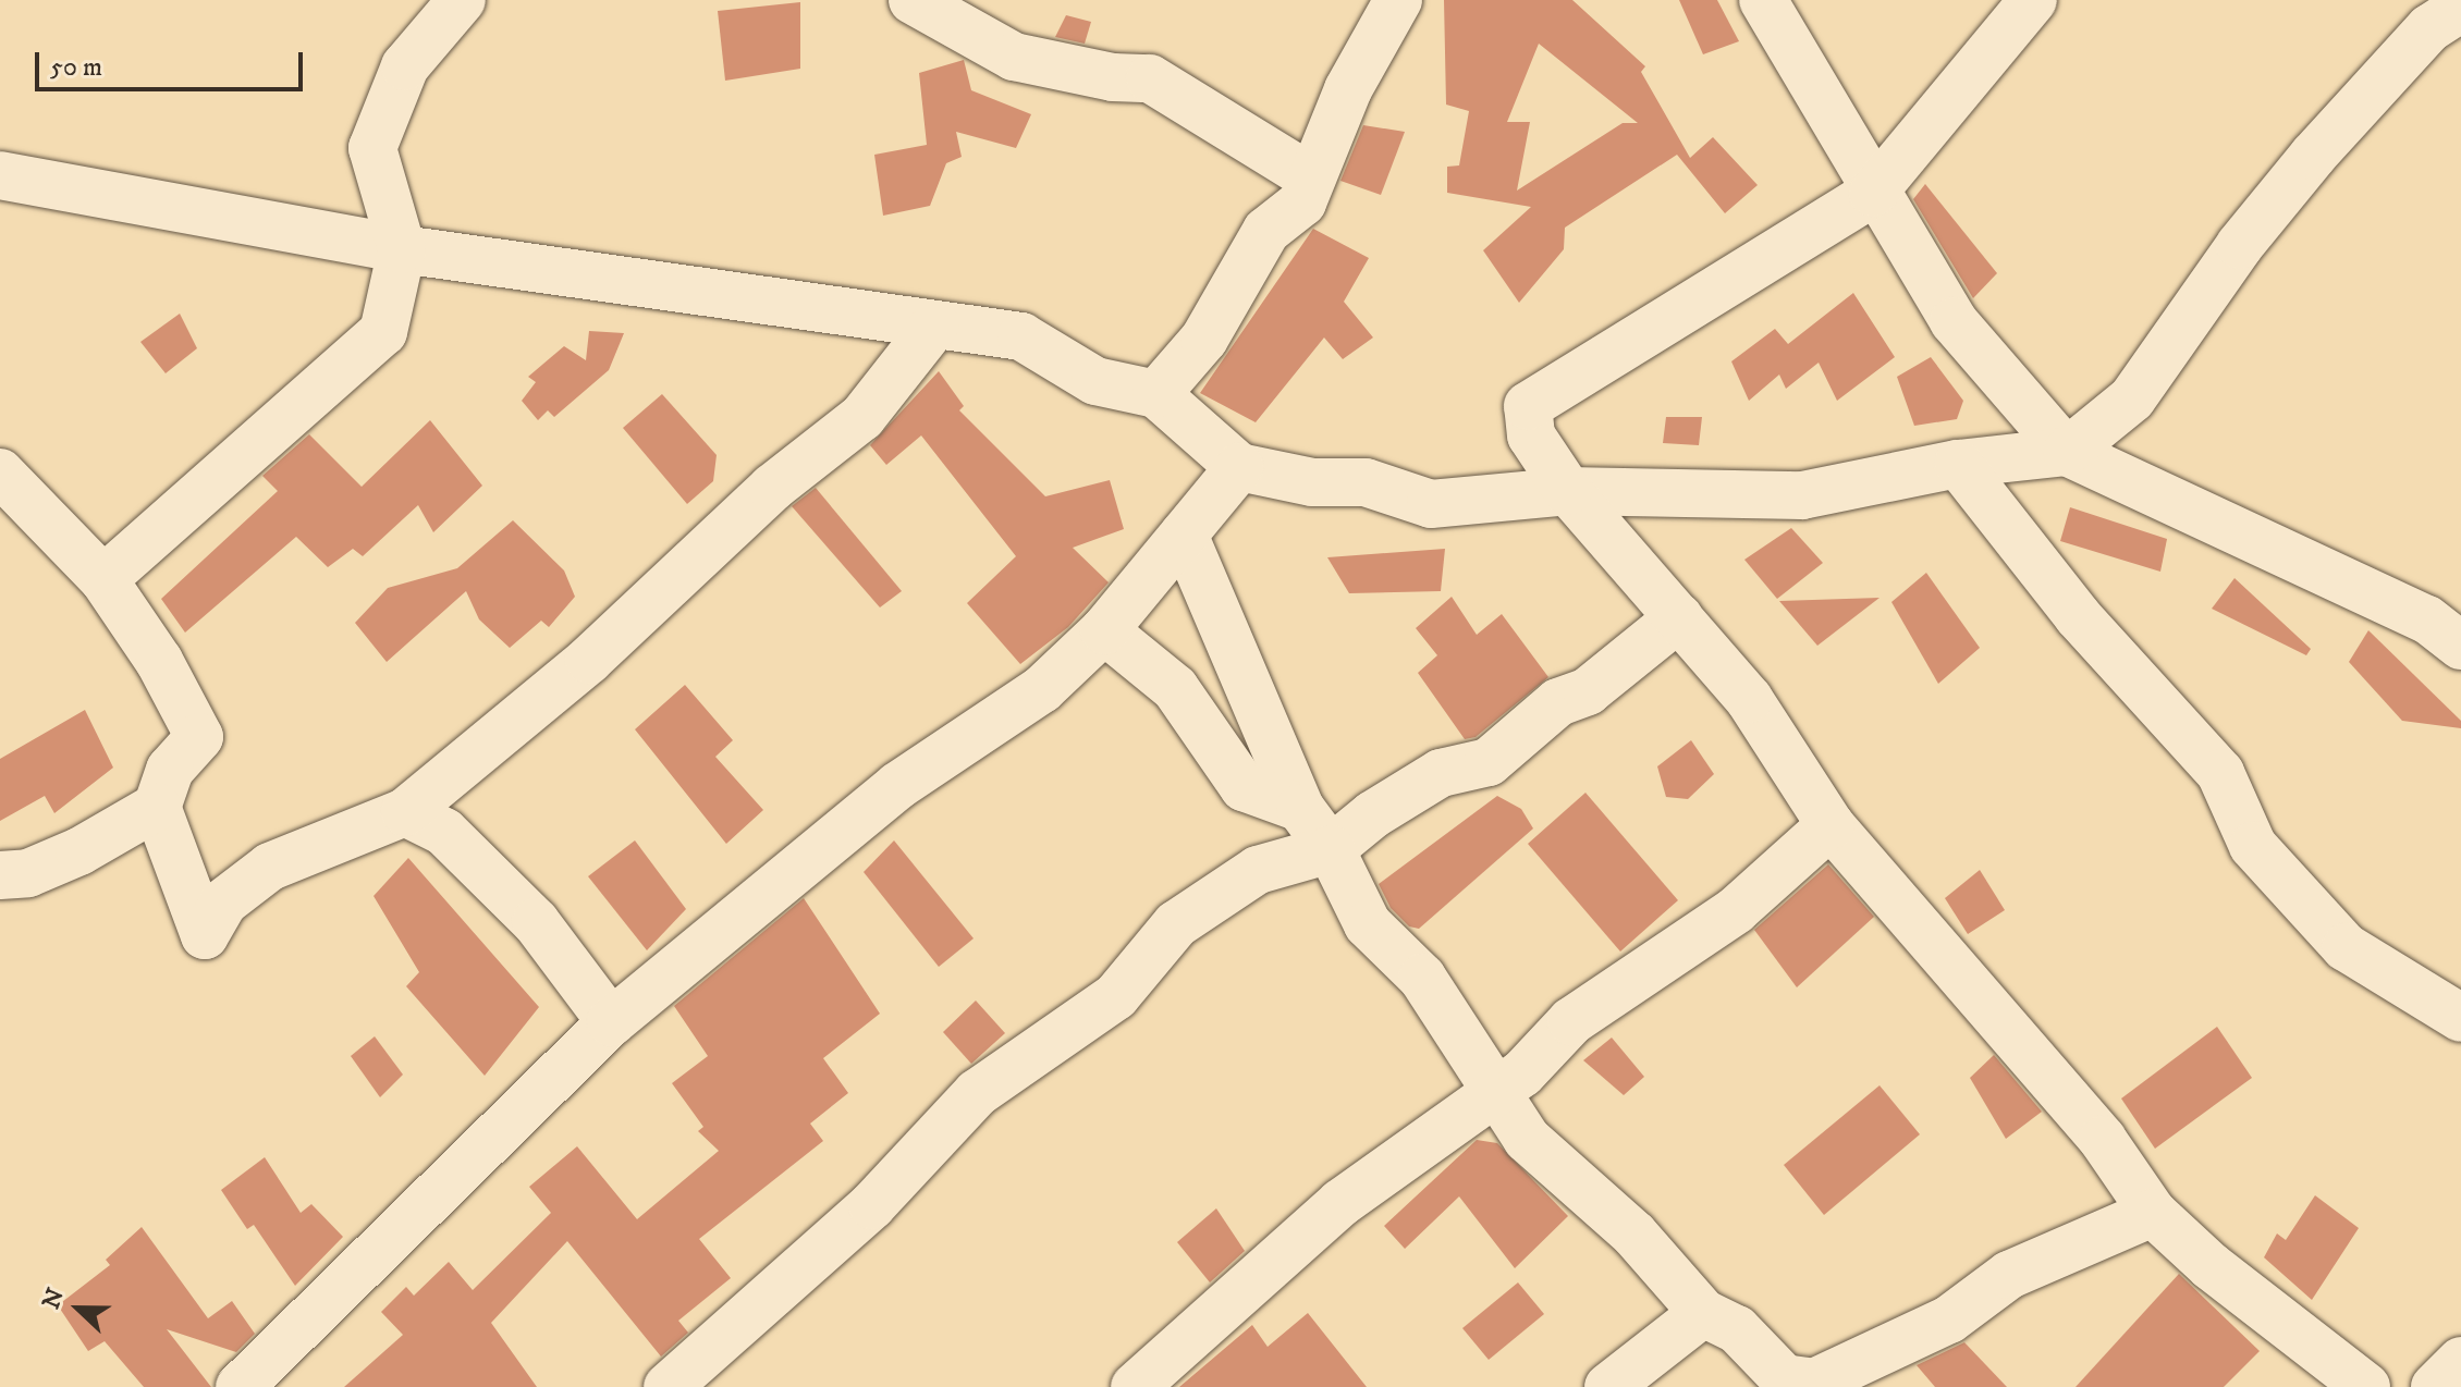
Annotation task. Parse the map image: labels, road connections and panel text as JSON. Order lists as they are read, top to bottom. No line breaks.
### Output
{"scale_bar":"50 m","north":"left"}
